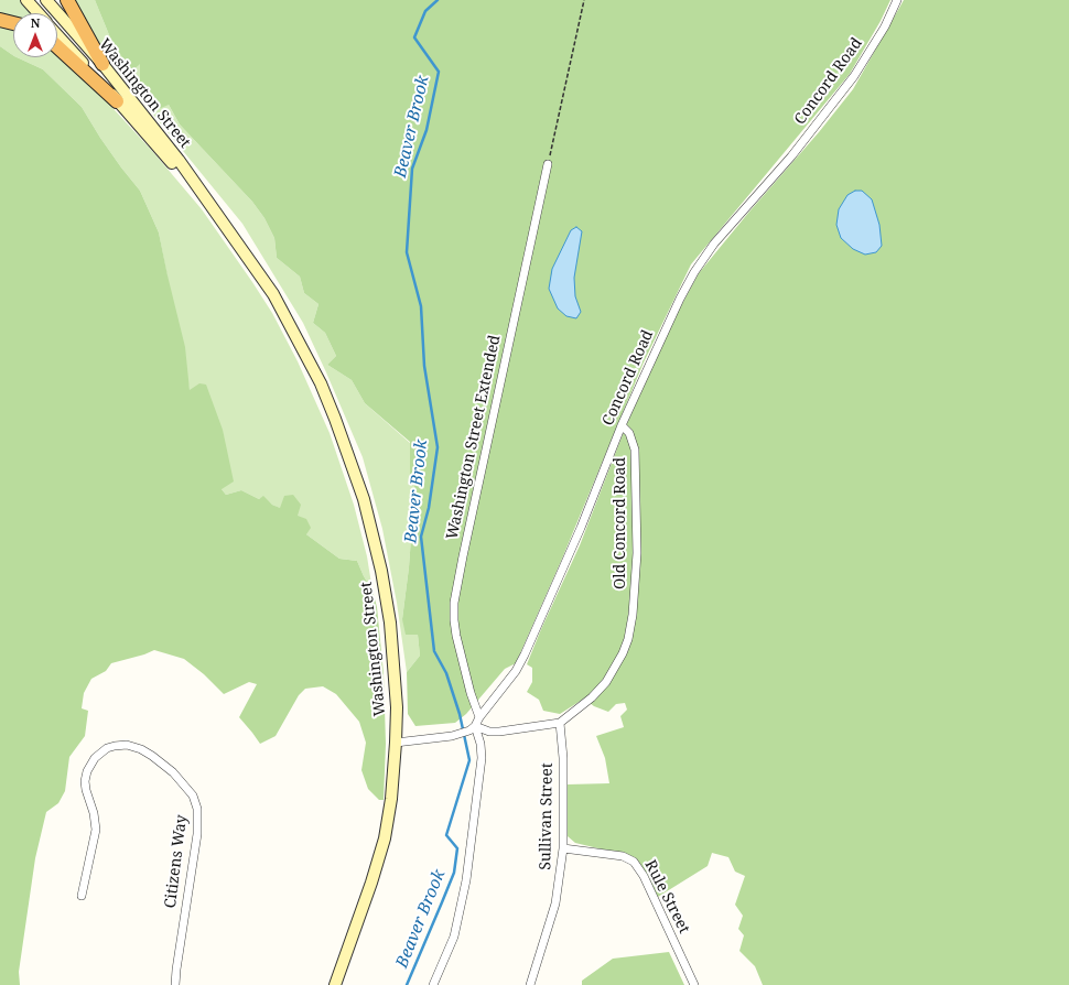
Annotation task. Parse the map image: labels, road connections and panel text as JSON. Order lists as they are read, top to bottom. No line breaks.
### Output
{"streets":{"main road":["Washington Street"],"street":["Concord Road","Washington Street Extended","Old Concord Road","Sullivan Street","Citizens Way","Rule Street"]},"crossings":[["Concord Road","Washington Street Extended"],["Concord Road","Old Concord Road"],["Old Concord Road","Sullivan Street"],["Sullivan Street","Rule Street"]],"water":["Beaver Brook"],"north":"top"}
